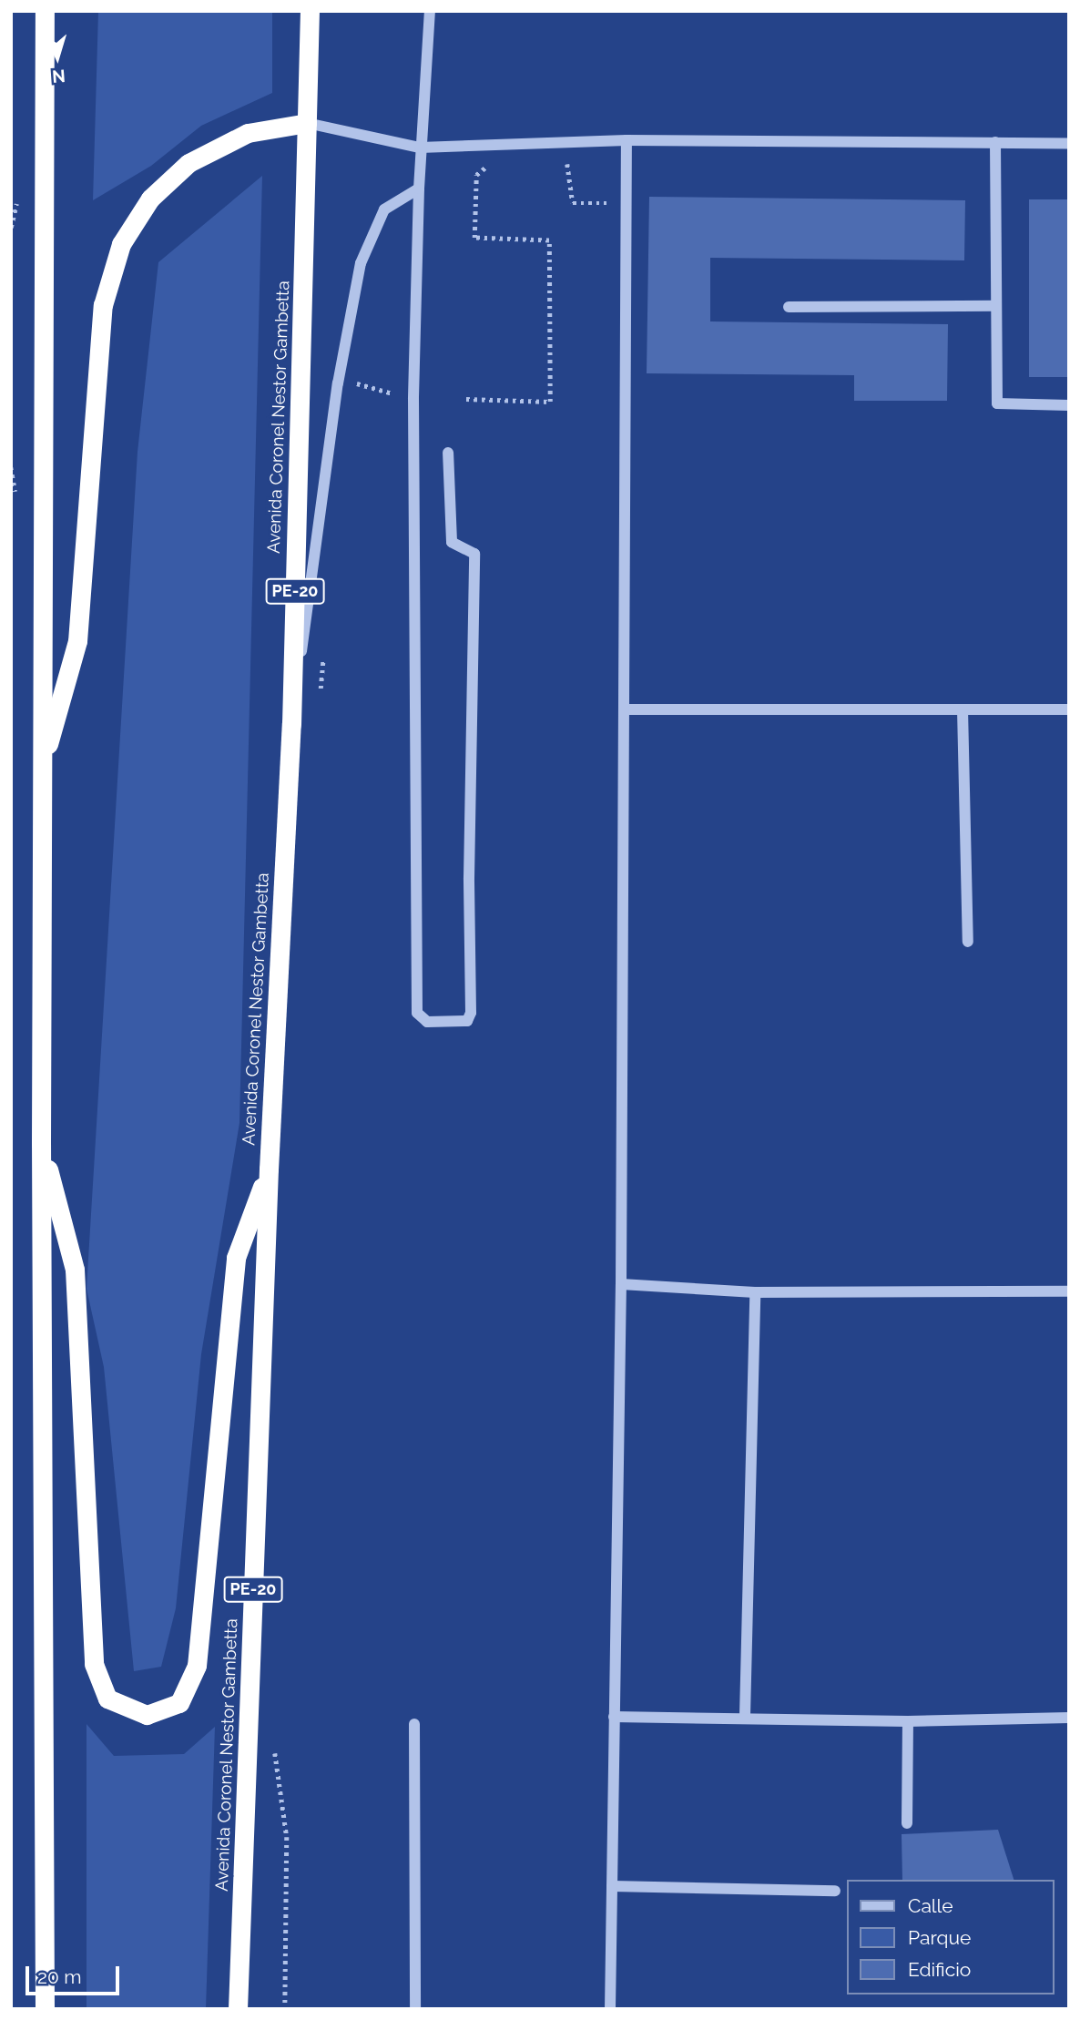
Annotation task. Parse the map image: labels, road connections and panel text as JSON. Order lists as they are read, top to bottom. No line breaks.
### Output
{"streets":{"highway":["Avenida Coronel Nestor Gambetta","PE-20"]},"legend":["Calle","Parque","Edificio"],"scale_bar":"20 m","north":"bottom"}
